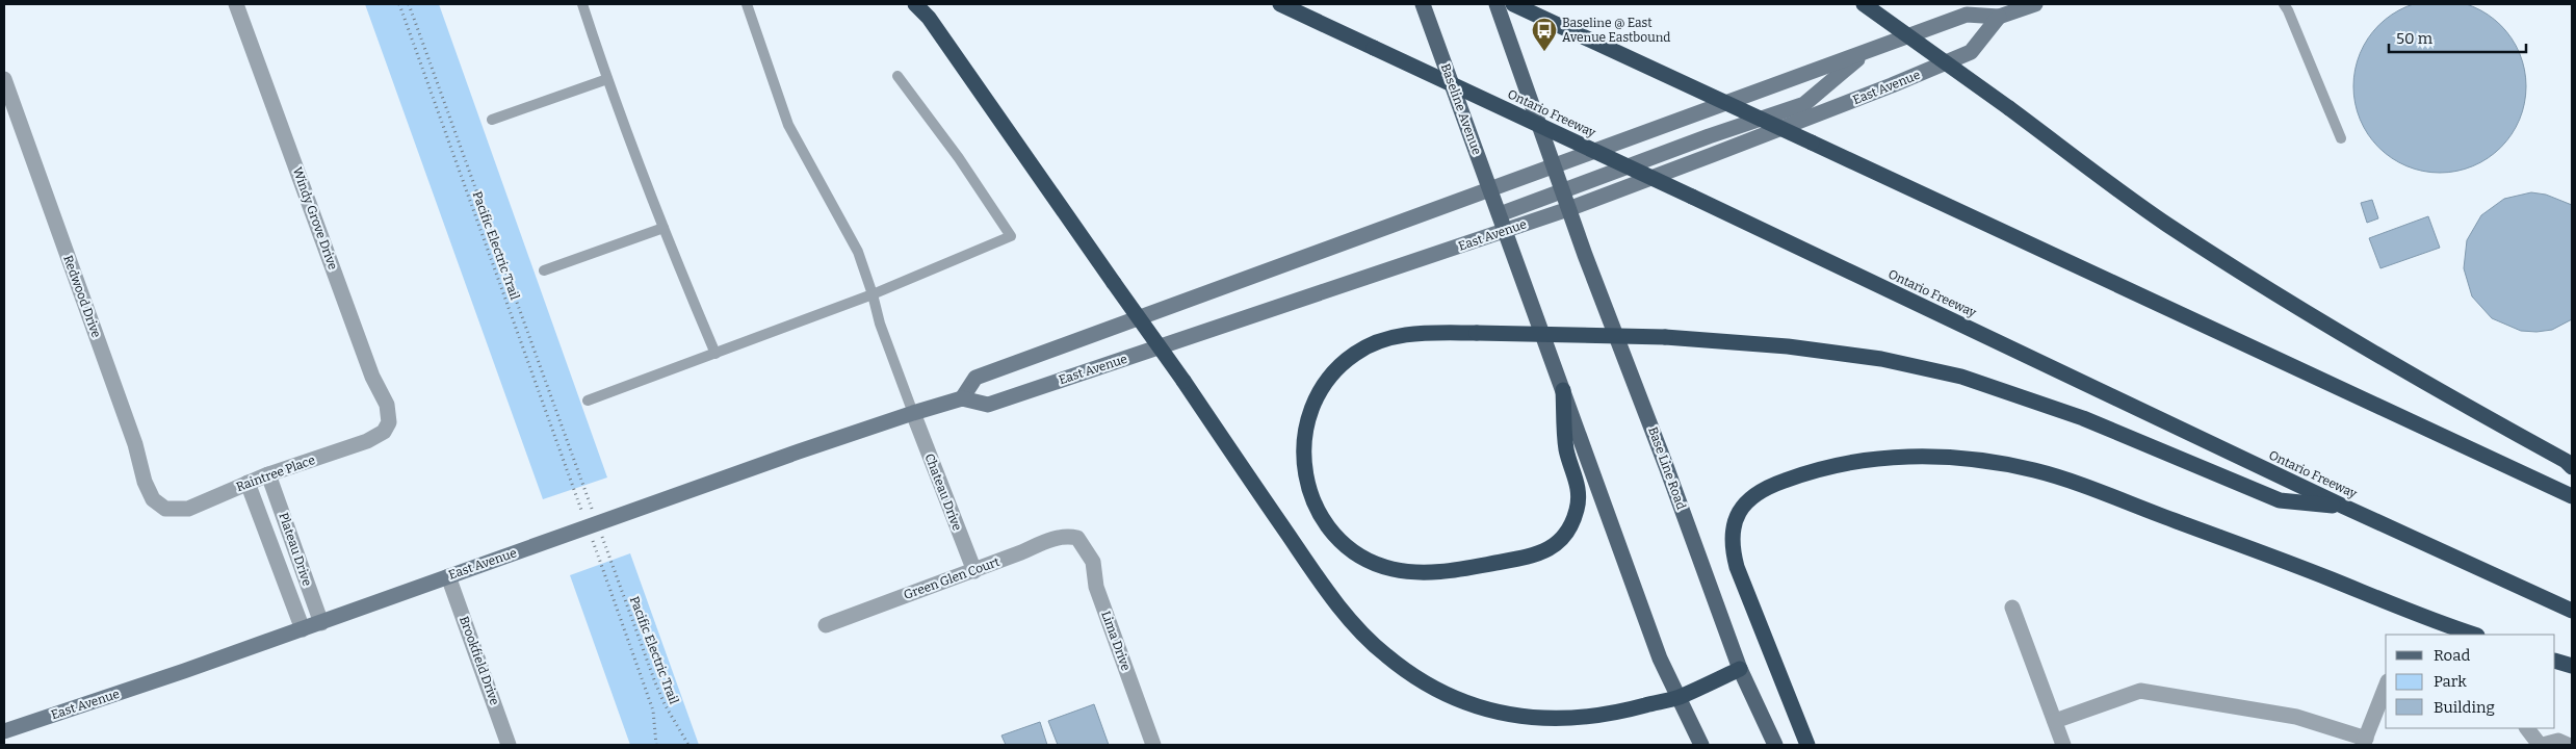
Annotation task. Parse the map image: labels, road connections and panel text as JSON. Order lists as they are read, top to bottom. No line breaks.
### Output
{"streets":{"highway":["Ontario Freeway"],"main road":["East Avenue","Baseline Avenue","Base Line Road"],"street":["Windy Grove Drive","Redwood Drive","Raintree Place","Chateau Drive","Plateau Drive","Green Glen Court","Lima Drive","Brookfield Drive"],"path":["Pacific Electric Trail"]},"crossings":[["East Avenue","Base Line Road"],["East Avenue","Chateau Drive"],["East Avenue","Plateau Drive"],["East Avenue","Brookfield Drive"],["Windy Grove Drive","Raintree Place"],["Redwood Drive","Raintree Place"],["Raintree Place","Plateau Drive"],["Chateau Drive","Green Glen Court"],["Green Glen Court","Lima Drive"]],"places":{"bus stop":["Baseline @ East Avenue Eastbound"]},"legend":["Road","Park","Building"],"scale_bar":"50 m"}
